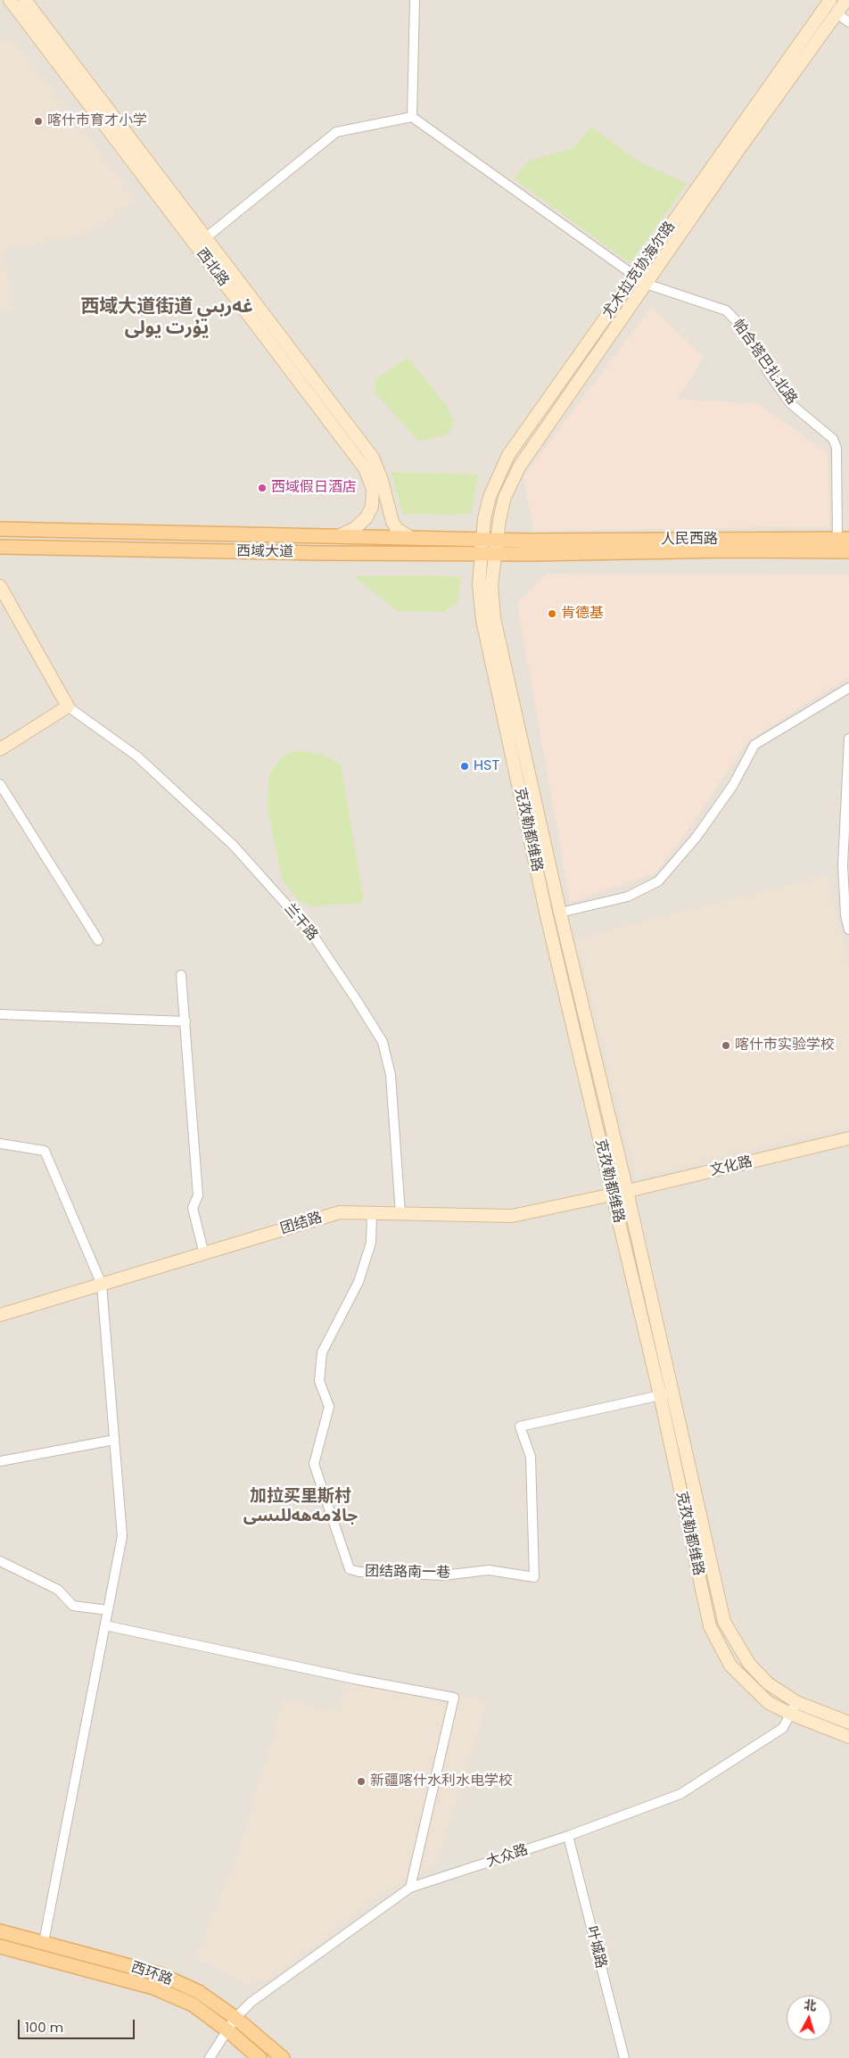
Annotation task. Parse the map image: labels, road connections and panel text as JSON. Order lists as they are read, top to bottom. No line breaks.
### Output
{"streets":{"main road":["西北路","尤木拉克协海尔路","人民西路","西域大道","克孜勒都维路","文化路","团结路","西环路"],"street":["帕合塔巴扎北路","兰干路","团结路南一巷","大众路","叶城路"]},"crossings":[["西北路","西域大道"],["尤木拉克协海尔路","帕合塔巴扎北路"],["尤木拉克协海尔路","西域大道"],["尤木拉克协海尔路","克孜勒都维路"],["帕合塔巴扎北路","人民西路"],["人民西路","西域大道"],["西域大道","克孜勒都维路"],["克孜勒都维路","文化路"],["克孜勒都维路","团结路"],["克孜勒都维路","团结路南一巷"],["克孜勒都维路","大众路"],["兰干路","团结路"],["文化路","团结路"],["团结路","团结路南一巷"],["大众路","叶城路"],["大众路","西环路"]],"districts":["西域大道街道 غەربىي يۇرت يولى","加拉买里斯村 جالامەھەللىسى"],"places":["喀什市育才小学","西域假日酒店","肯德基","HST","喀什市实验学校","新疆喀什水利水电学校"],"scale_bar":"100 m","north":"top"}
